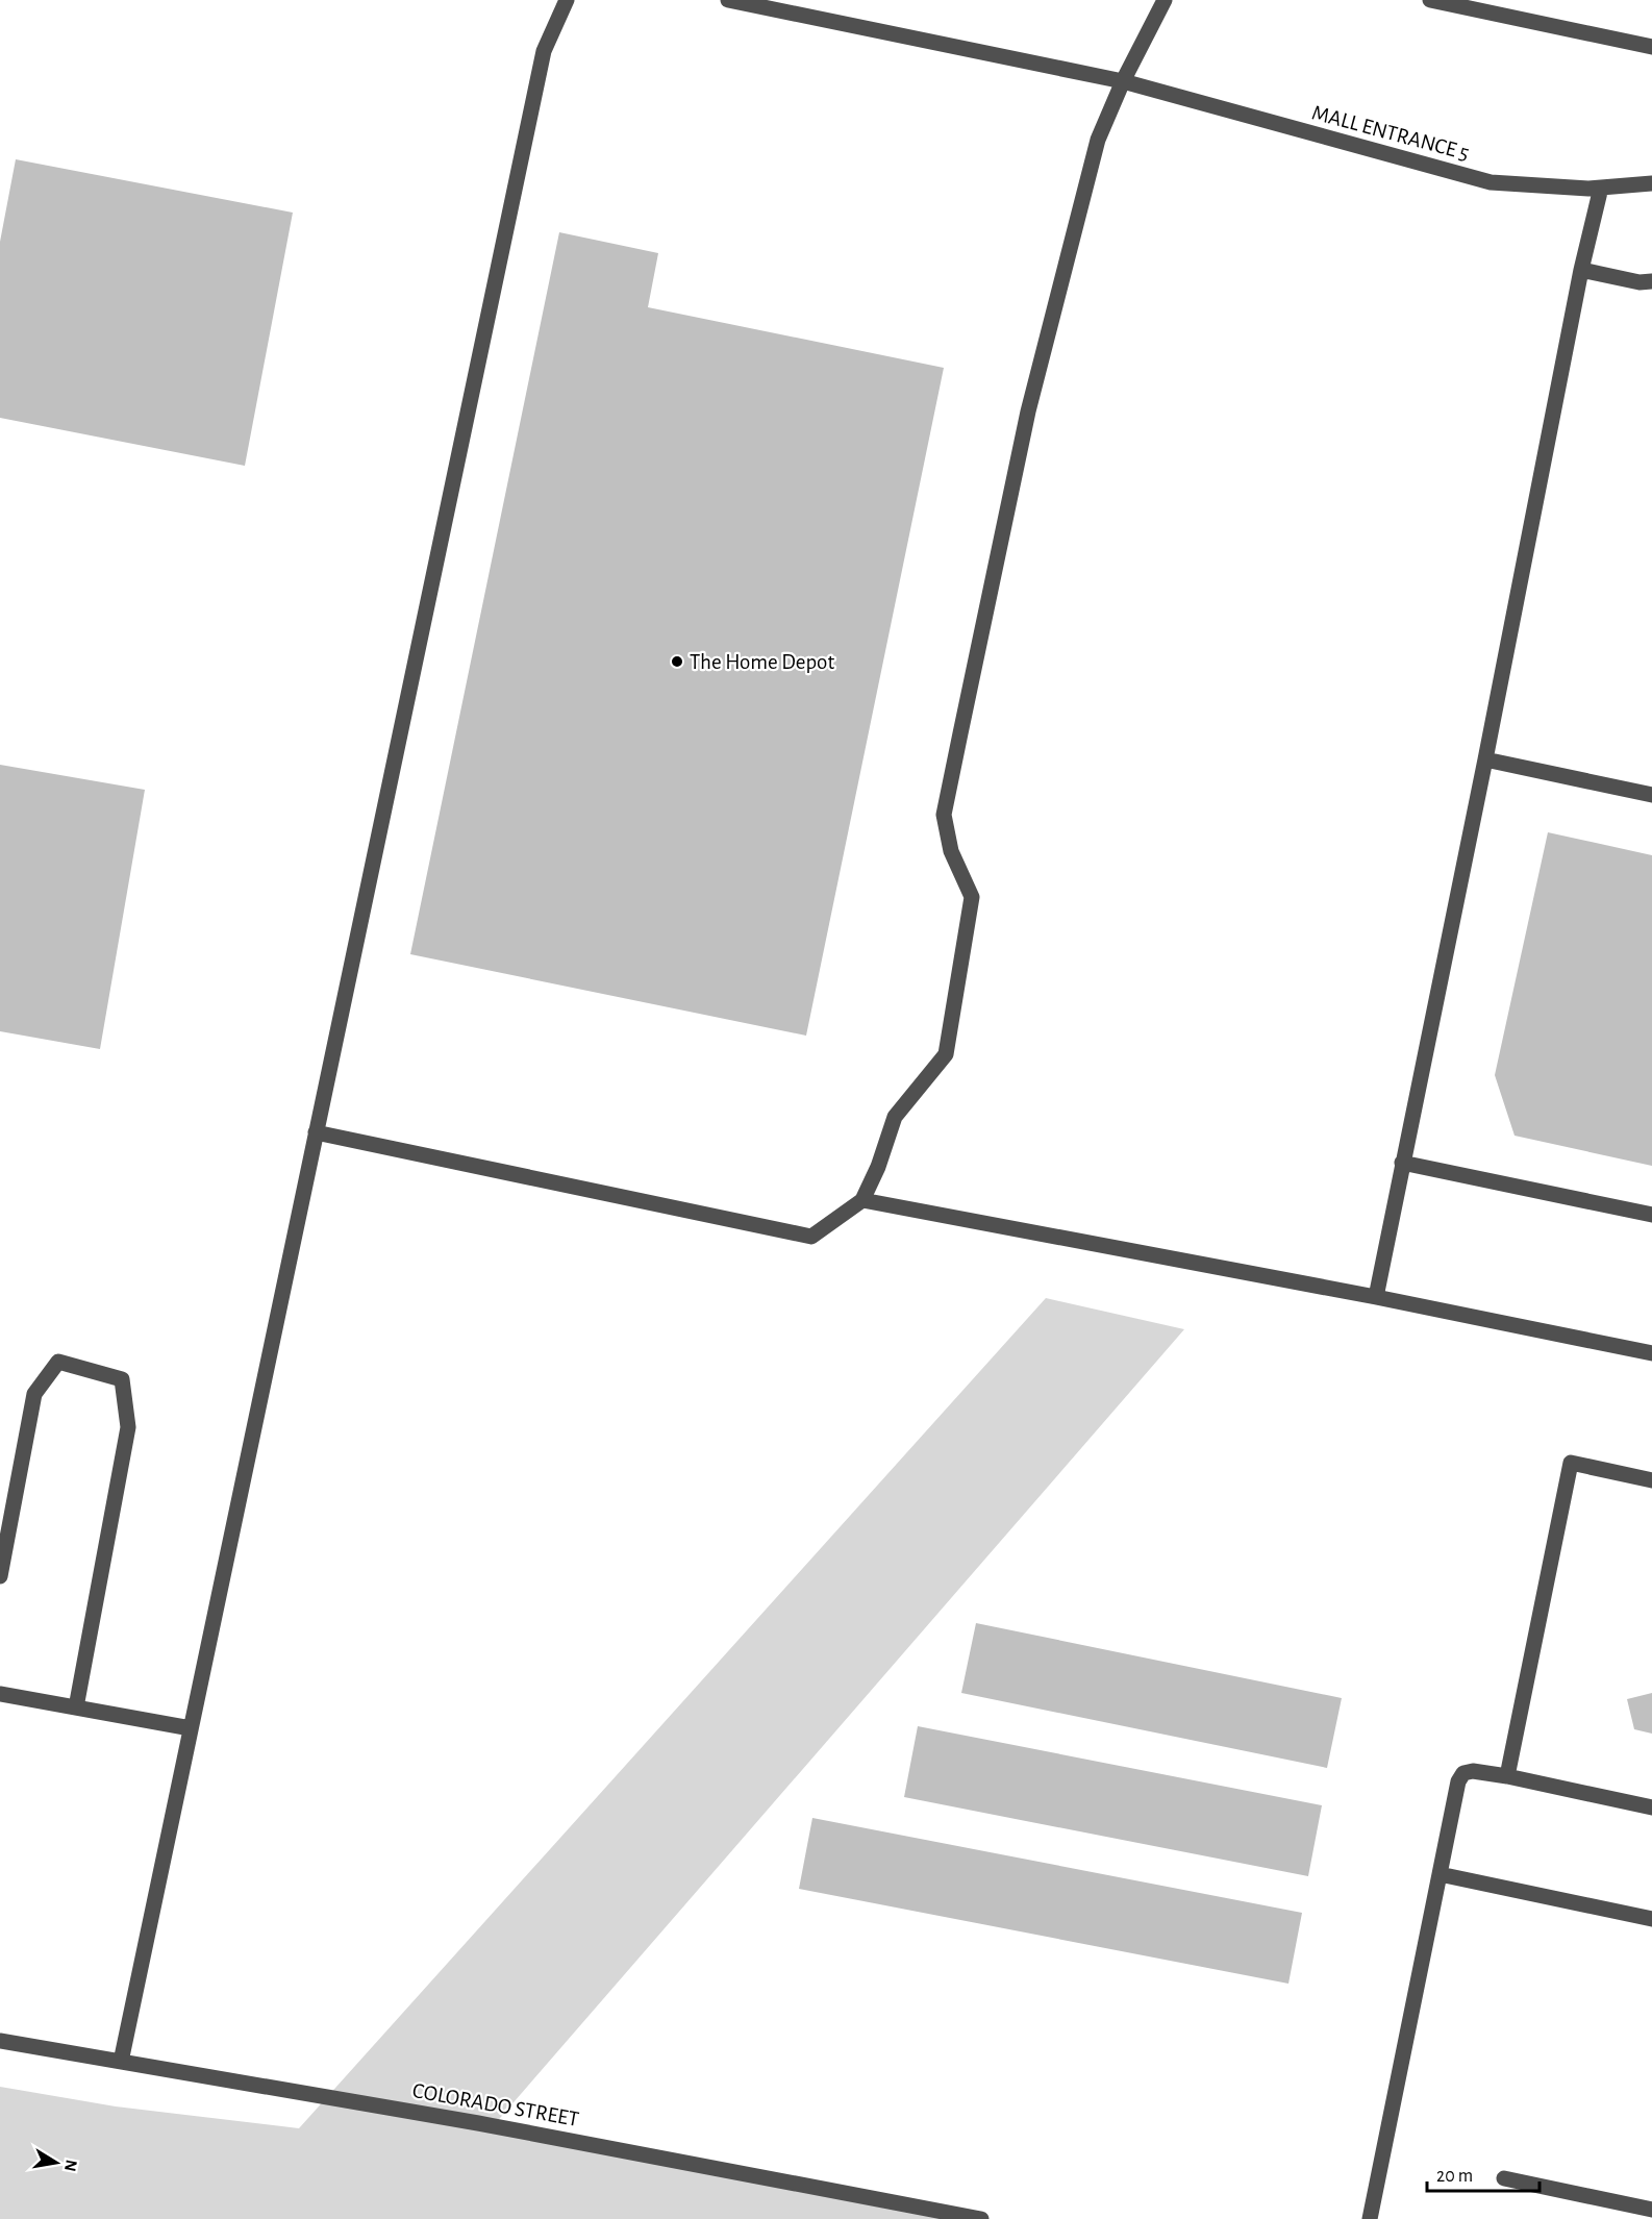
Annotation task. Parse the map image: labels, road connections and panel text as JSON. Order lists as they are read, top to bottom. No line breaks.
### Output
{"streets":{"street":["MALL ENTRANCE 5","COLORADO STREET"]},"places":["The Home Depot"],"scale_bar":"20 m","north":"right"}
